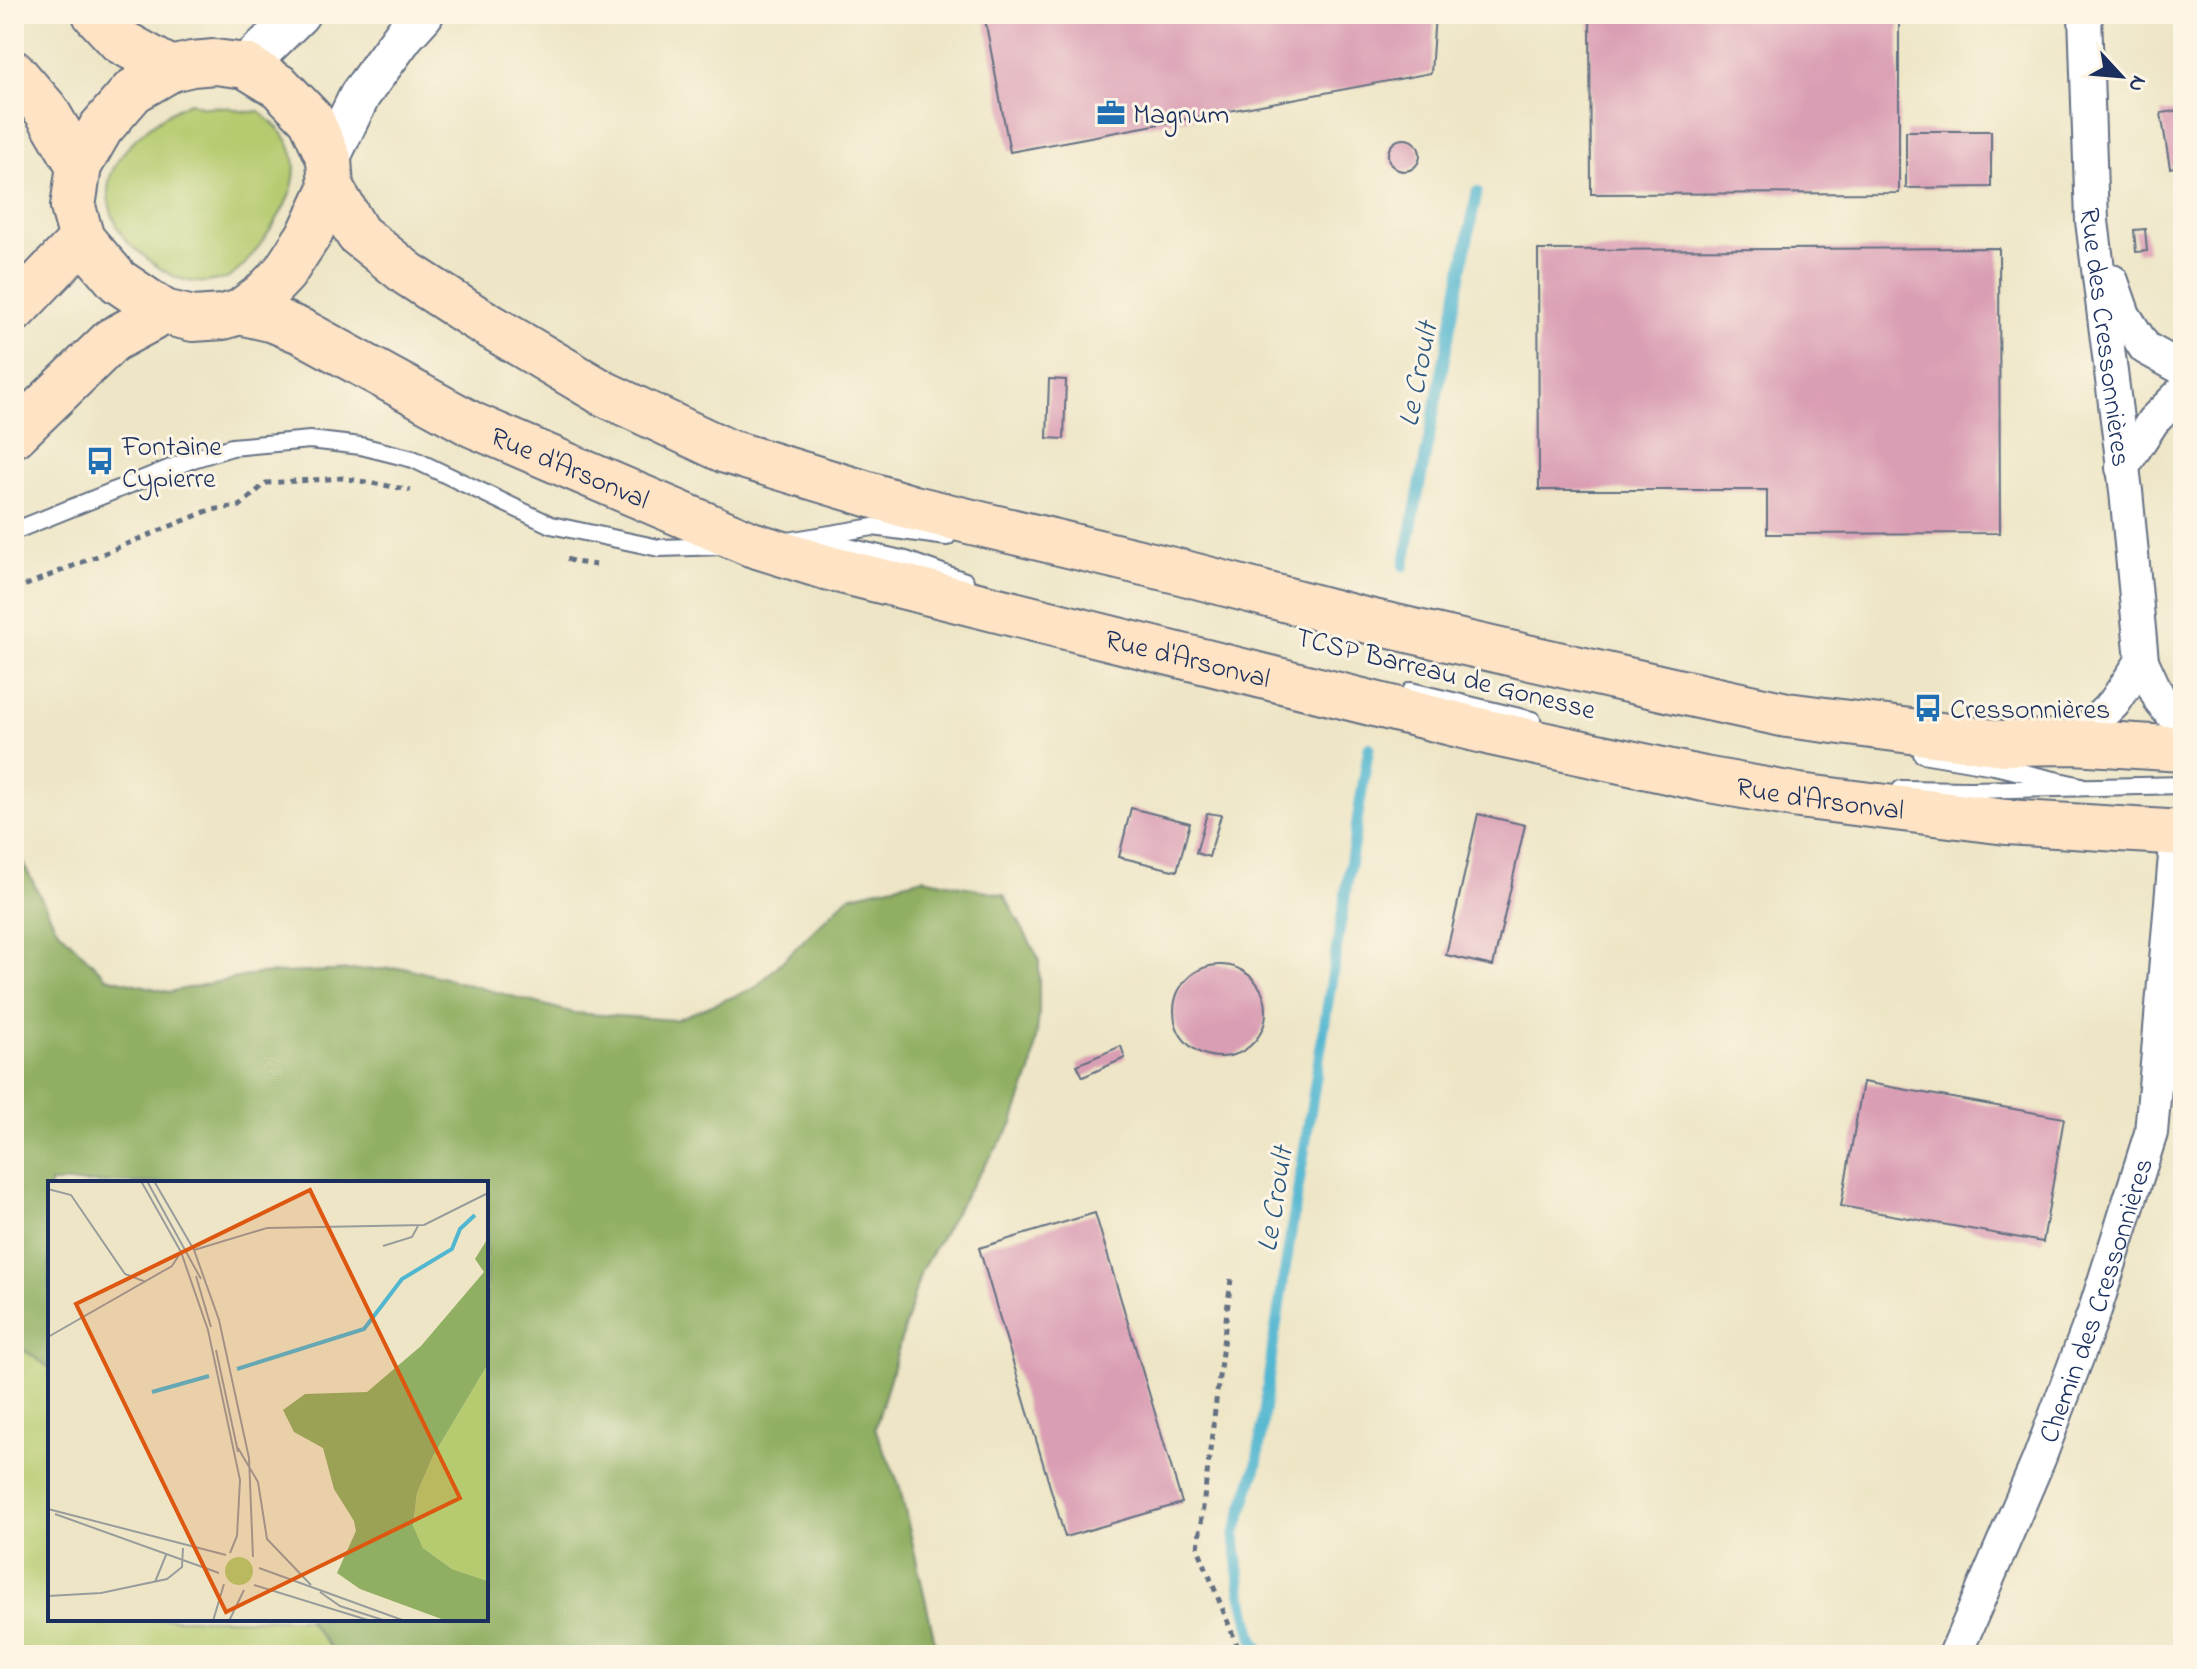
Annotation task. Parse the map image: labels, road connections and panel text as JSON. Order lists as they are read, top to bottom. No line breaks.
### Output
{"streets":{"main road":["Rue d'Arsonval"],"street":["Rue des Cressonnières","Chemin des Cressonnières"],"lane":["TCSP Barreau de Gonesse"]},"crossings":[["Rue d'Arsonval","Chemin des Cressonnières"]],"water":["Le Croult"],"places":{"office":["Magnum"],"bus stop":["Fontaine Cypierre","Cressonnières"]},"north":"bottom right"}
